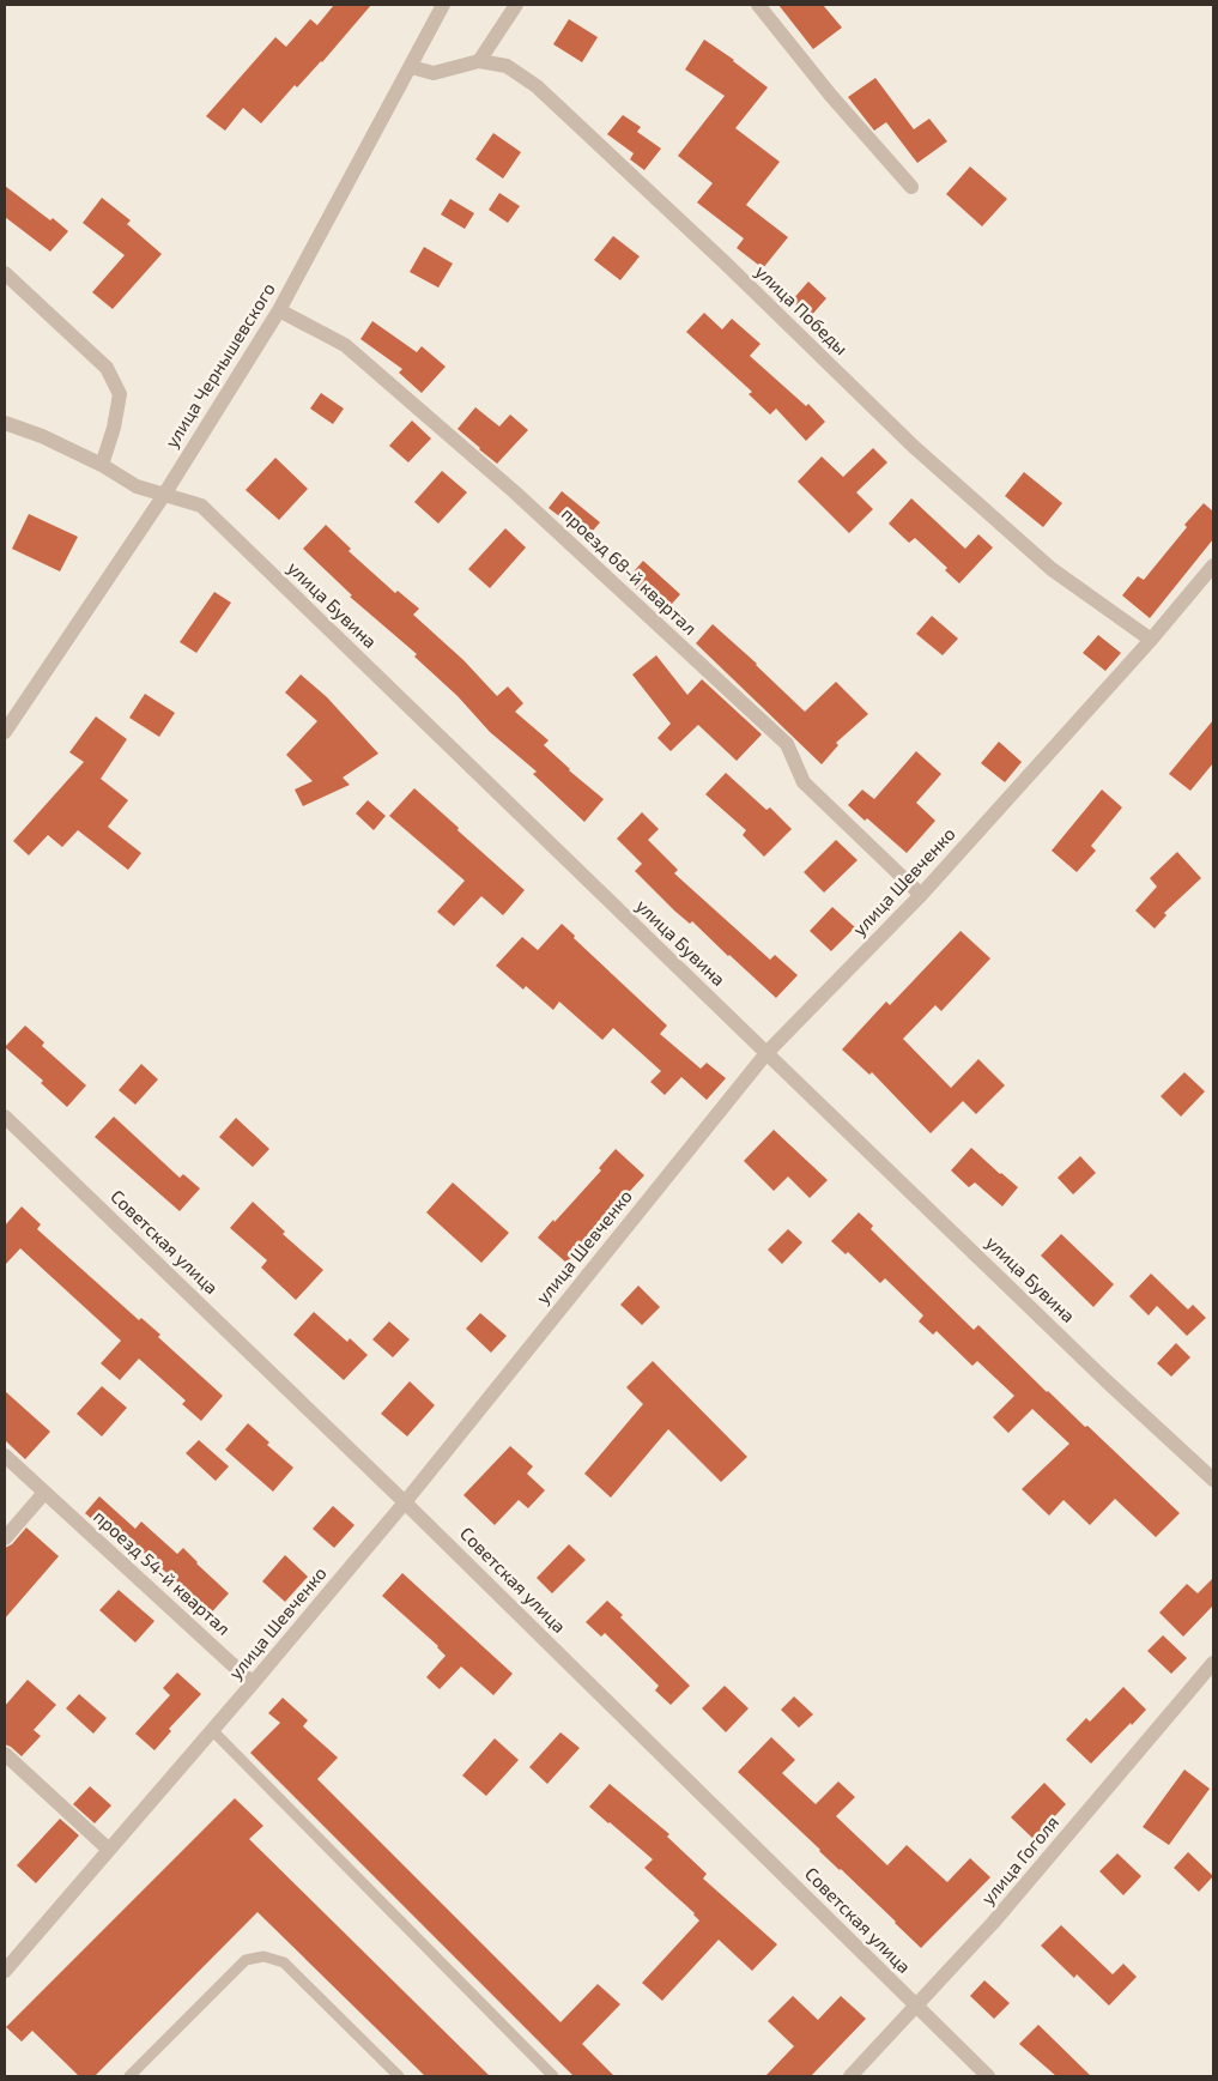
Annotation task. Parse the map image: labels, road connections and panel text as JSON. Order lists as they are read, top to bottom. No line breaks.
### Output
{"streets":{"street":["улица Победы","улица Чернышевского","проезд 68-й квартал","улица Бувина","улица Шевченко","Советская улица","проезд 54-й квартал","улица Гоголя"]},"crossings":[["улица Победы","улица Чернышевского"],["улица Победы","улица Шевченко"],["улица Чернышевского","проезд 68-й квартал"],["улица Чернышевского","улица Бувина"],["проезд 68-й квартал","улица Шевченко"],["улица Бувина","улица Шевченко"],["улица Шевченко","Советская улица"],["улица Шевченко","проезд 54-й квартал"],["Советская улица","улица Гоголя"]]}
